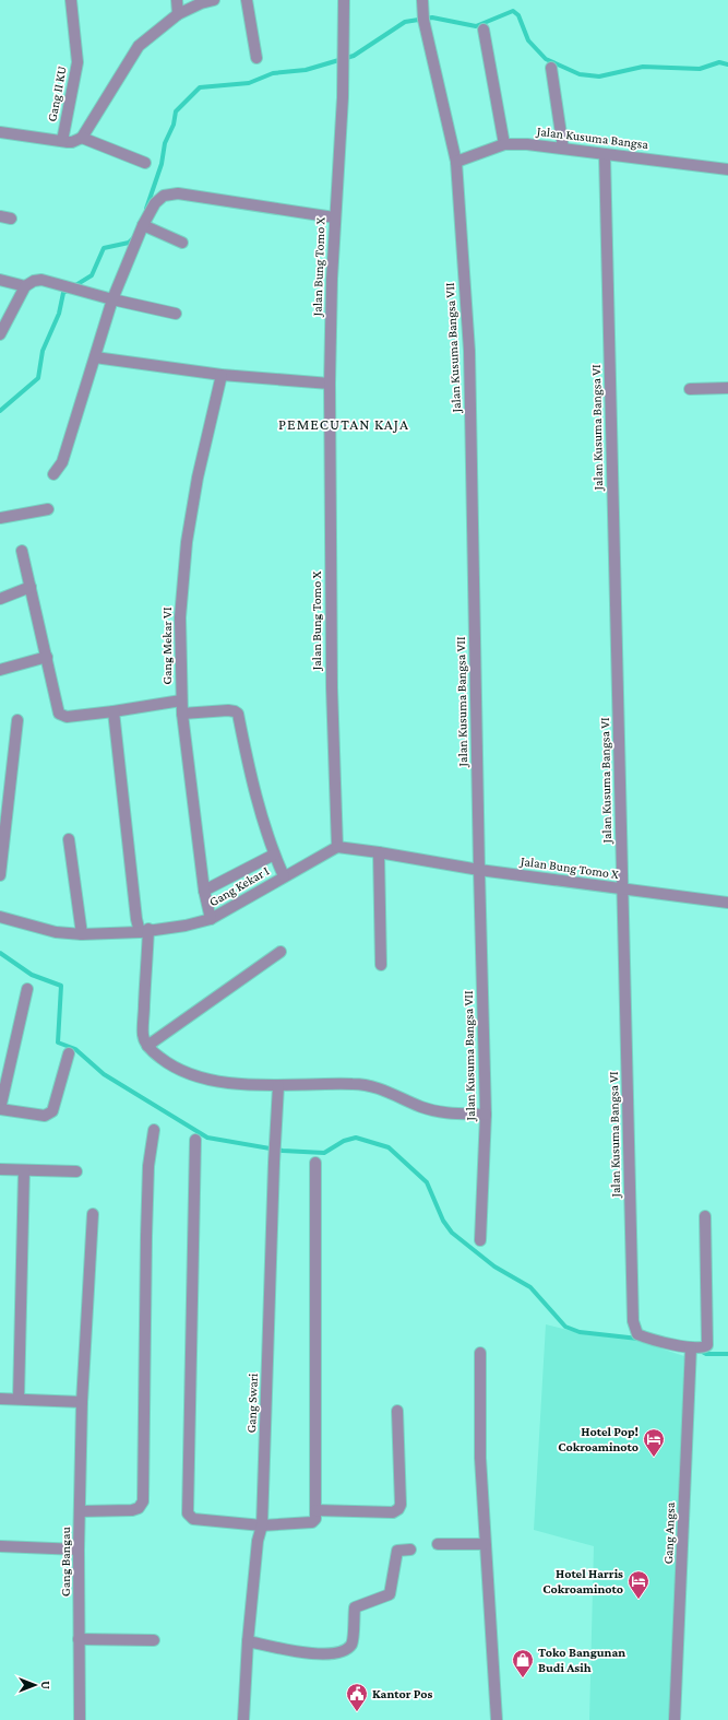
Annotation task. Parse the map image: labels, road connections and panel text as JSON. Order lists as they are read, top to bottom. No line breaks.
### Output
{"streets":{"street":["Gang II KU","Jalan Kusuma Bangsa","Jalan Bung Tomo X","Jalan Kusuma Bangsa VII","Jalan Kusuma Bangsa VI","Gang Mekar VI","Gang Kekar I","Gang Swari","Gang Angsa","Gang Bangau"]},"crossings":[["Jalan Kusuma Bangsa","Jalan Kusuma Bangsa VII"],["Jalan Kusuma Bangsa","Jalan Kusuma Bangsa VI"],["Jalan Bung Tomo X","Jalan Kusuma Bangsa VII"],["Jalan Bung Tomo X","Jalan Kusuma Bangsa VI"],["Jalan Bung Tomo X","Gang Kekar I"],["Jalan Kusuma Bangsa VI","Gang Angsa"],["Gang Mekar VI","Gang Kekar I"]],"districts":["PEMECUTAN KAJA"],"places":{"hotel":["Hotel Pop! Cokroaminoto","Hotel Harris Cokroaminoto"],"shop":["Toko Bangunan Budi Asih"],"public building":["Kantor Pos"]},"north":"right"}
